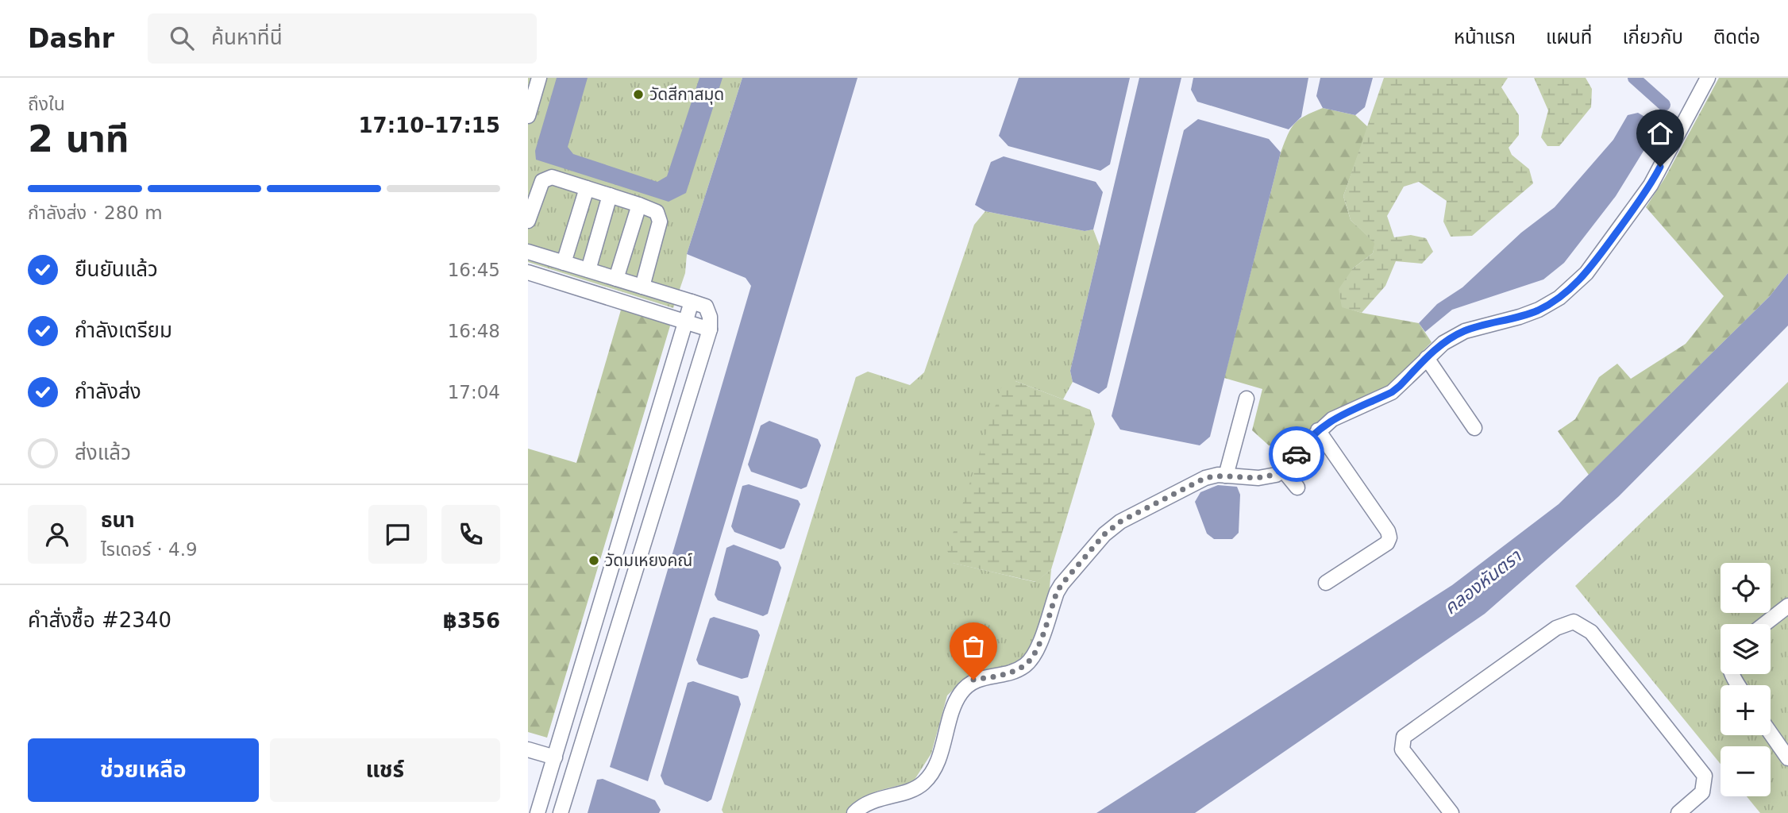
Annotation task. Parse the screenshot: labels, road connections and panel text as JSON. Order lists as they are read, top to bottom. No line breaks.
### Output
{"water":["คลองหันตรา"],"places":["วัดสีกาสมุด","วัดมเหยงคณ์"],"page":{"header":"Dashr","search":"ค้นหาที่นี่","nav":["หน้าแรก","แผนที่","เกี่ยวกับ","ติดต่อ"],"heading":["2 นาที","ถึงใน","17:10–17:15"],"panel":["ธนา","ไรเดอร์ · 4.9","คำสั่งซื้อ #2340","฿356"],"bar":"กำลังส่ง · 280 m","list":[["ยืนยันแล้ว","16:45"],["กำลังเตรียม","16:48"],["กำลังส่ง","17:04"],"ส่งแล้ว"],"map_buttons":["+","−"],"buttons":["ช่วยเหลือ","แชร์"]}}
